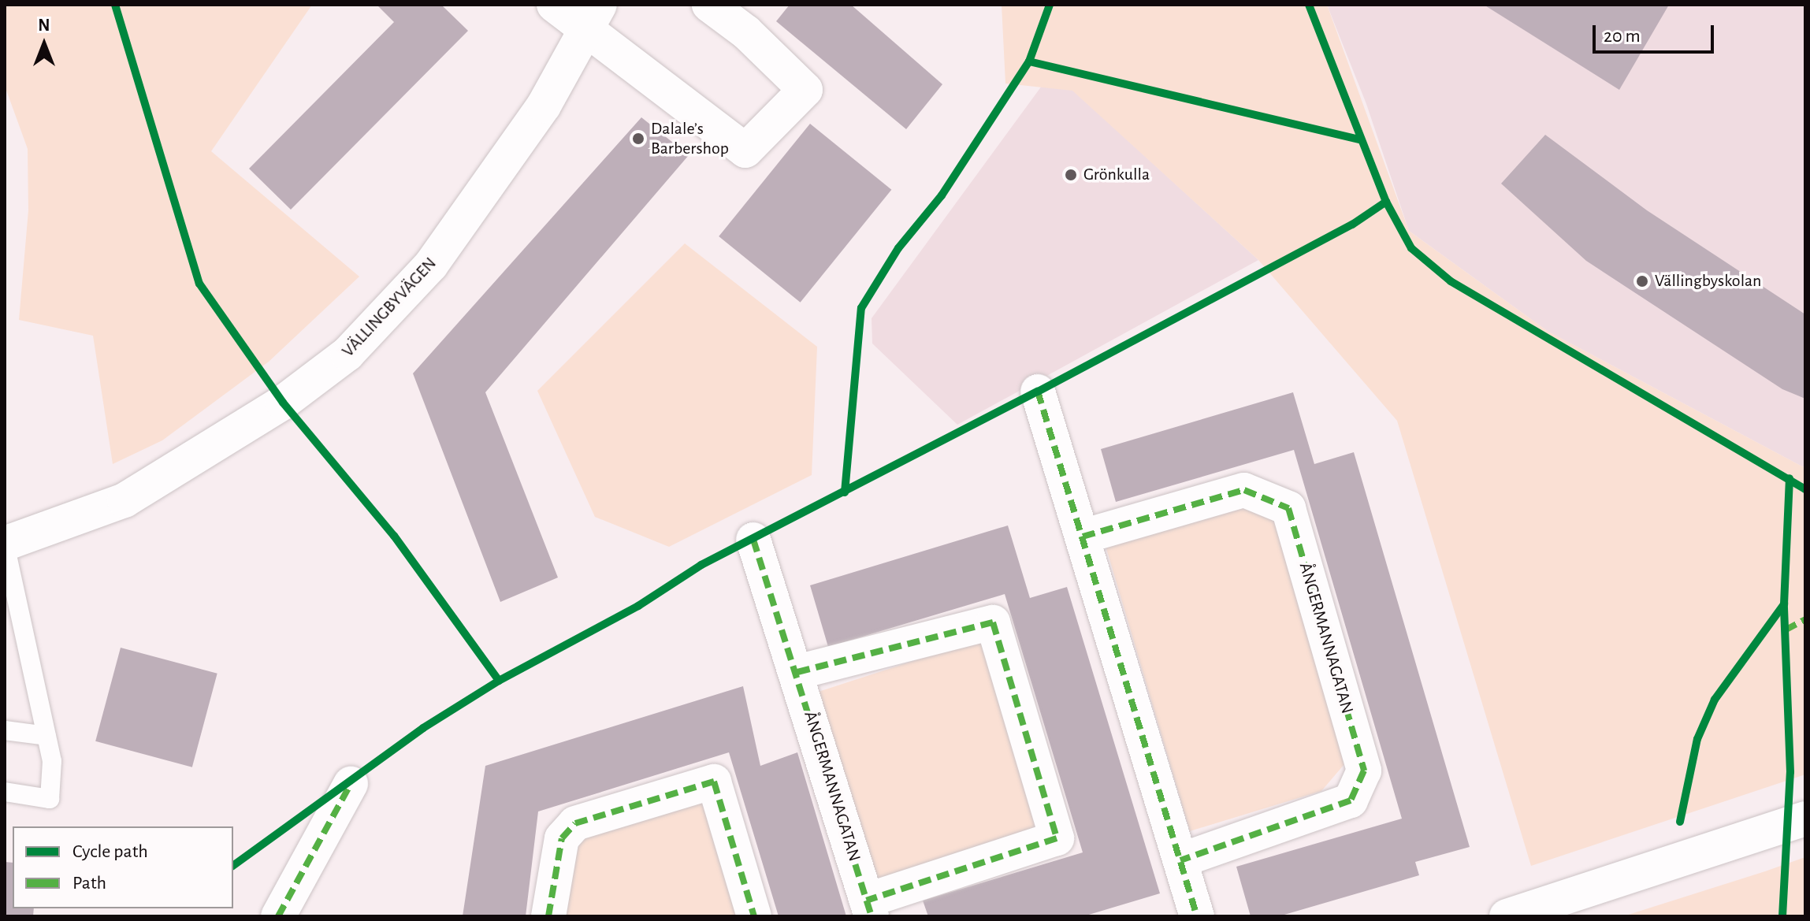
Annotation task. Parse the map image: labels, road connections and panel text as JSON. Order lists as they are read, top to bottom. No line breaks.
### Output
{"streets":{"street":["VÄLLINGBYVÄGEN","ÅNGERMANNAGATAN"]},"places":["Dalale’s Barbershop","Grönkulla","Vällingbyskolan"],"legend":["Cycle path","Path"],"scale_bar":"20 m","north":"top"}
